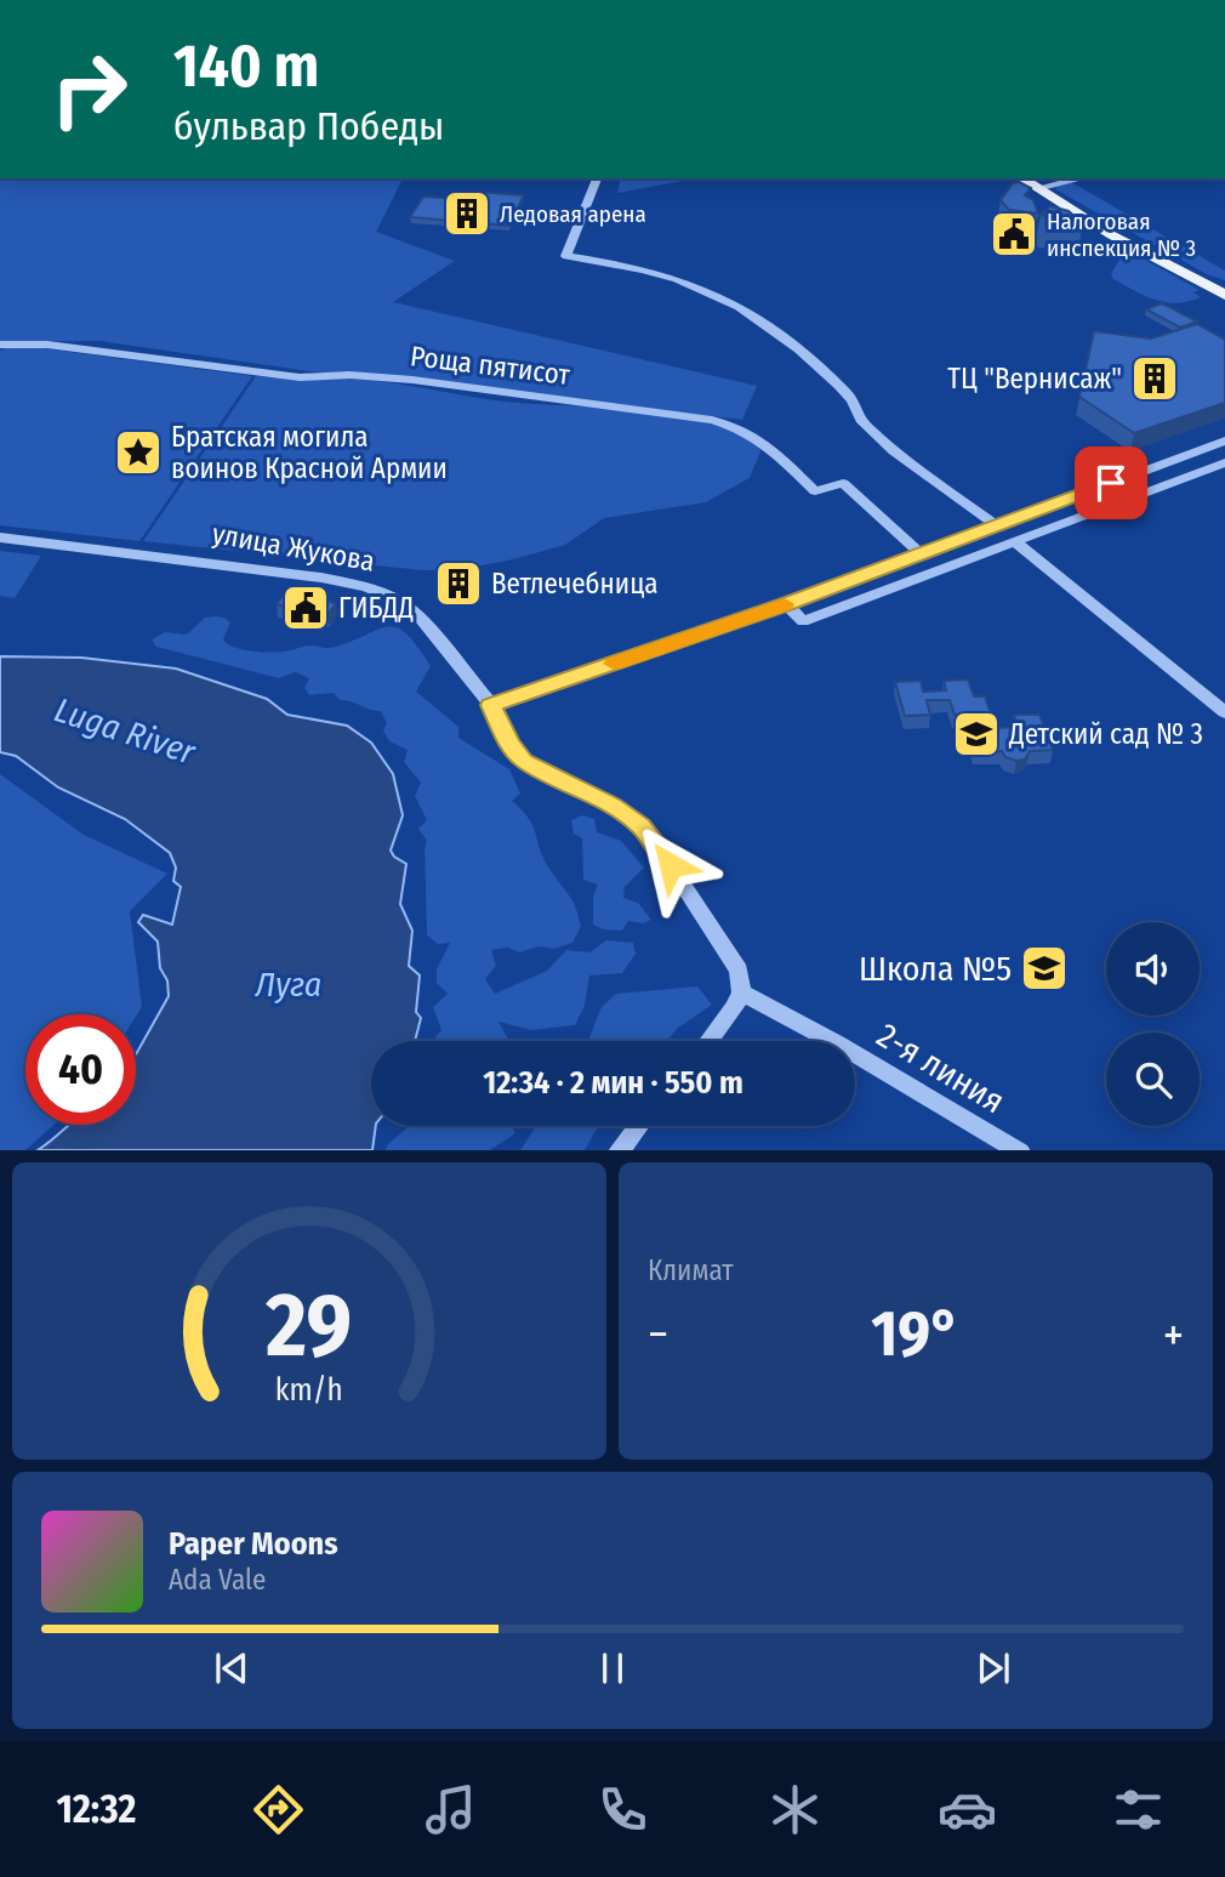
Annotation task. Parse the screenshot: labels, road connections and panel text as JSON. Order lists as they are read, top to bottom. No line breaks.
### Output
{"streets":{"street":["Роща пятисот","улица Жукова","2-я линия"]},"crossings":[["улица Жукова","2-я линия"]],"water":["Luga River","Луга"],"places":{"building":["Ледовая арена","ТЦ \"Вернисаж\"","Ветлечебница"],"public building":["Налоговая инспекция № 3","ГИБДД"],"place":["Братская могила воинов Красной Армии"],"school or university":["Детский сад № 3","Школа №5"]},"page":{"turn":["140 m","бульвар Победы"],"limit":"40","trip":"12:34 · 2 мин · 550 m","tile":"Климат","heat":["−","19°","+"],"song":["Paper Moons","Ada Vale"],"tabs":"12:32","gauge":["29","km/h"]}}
